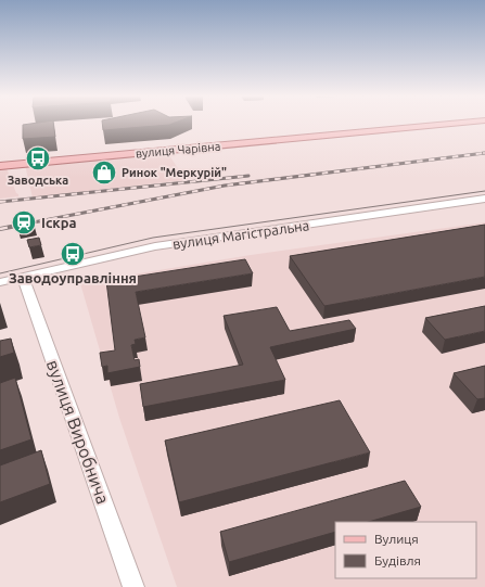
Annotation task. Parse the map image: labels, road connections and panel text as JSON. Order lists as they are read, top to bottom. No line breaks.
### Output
{"streets":{"main road":["вулиця Чарівна"],"street":["вулиця Магістральна","вулиця Виробнича"]},"crossings":[["вулиця Магістральна","вулиця Виробнича"]],"places":{"bus stop":["Заводська","Заводоуправління"],"shop":["Ринок \"Меркурій\""],"station":["Іскра"]},"legend":["Вулиця","Будівля"]}
